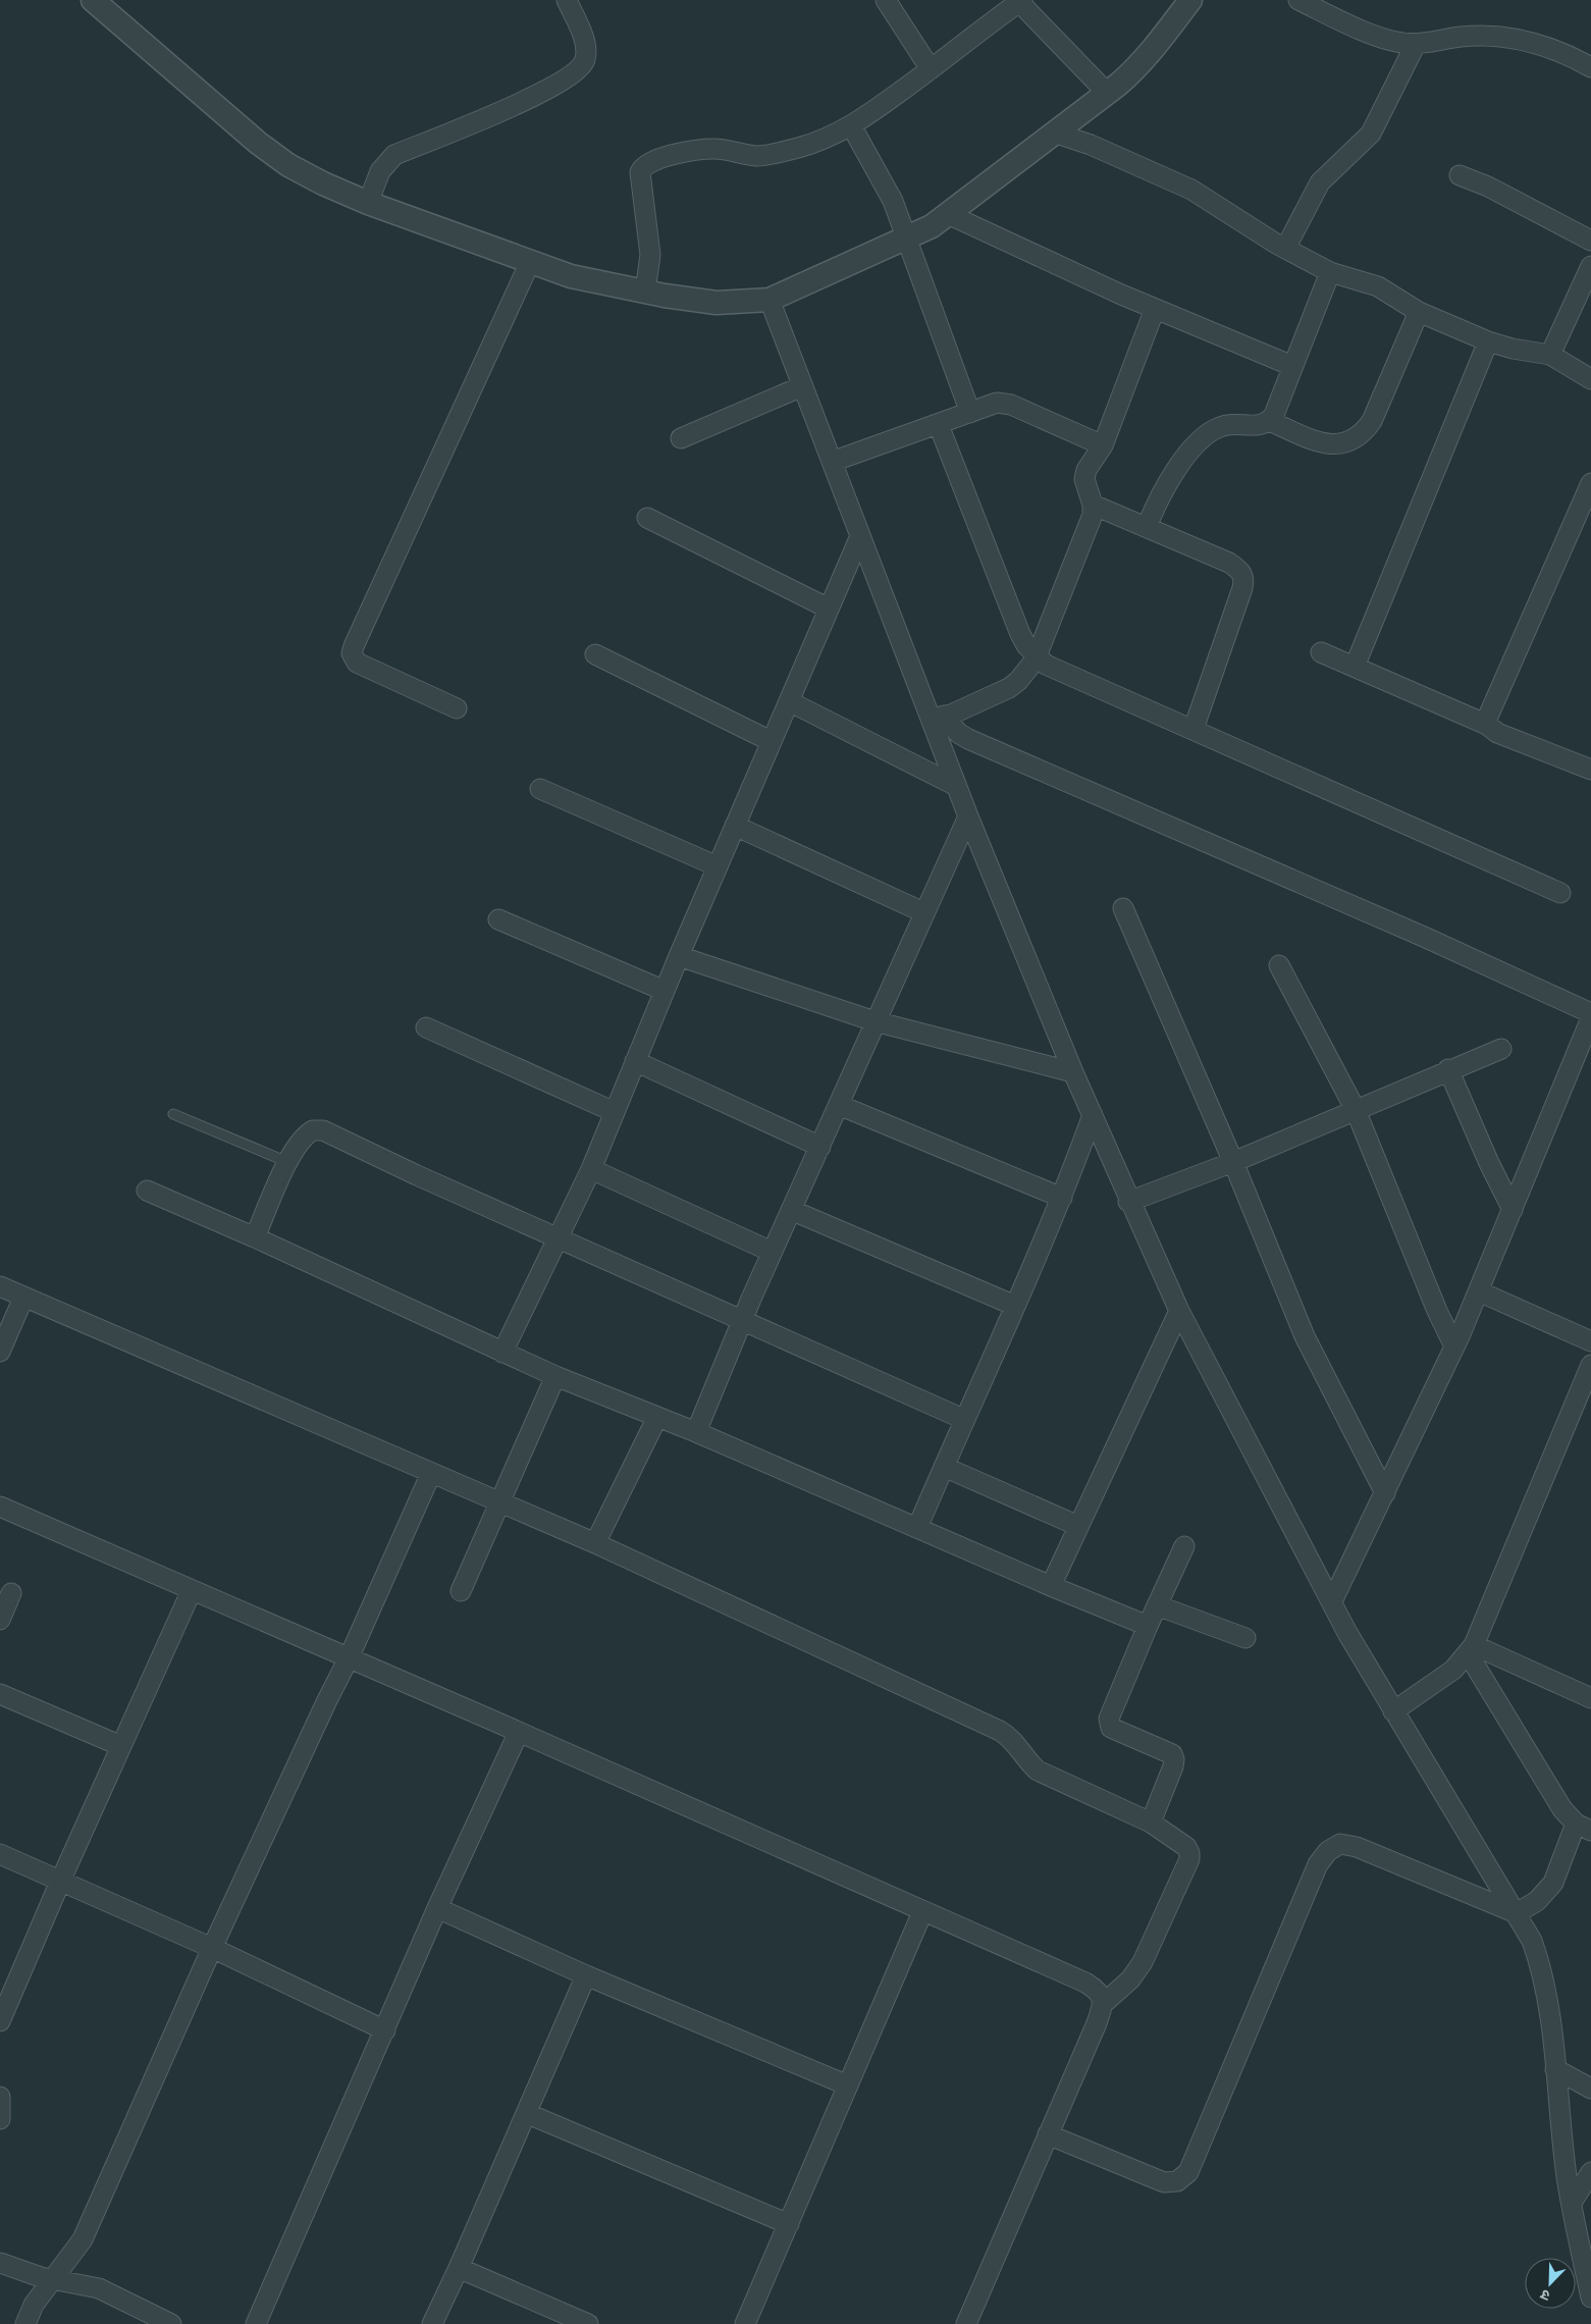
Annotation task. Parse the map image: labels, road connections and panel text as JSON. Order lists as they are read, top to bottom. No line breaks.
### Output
{"north":"bottom left"}
